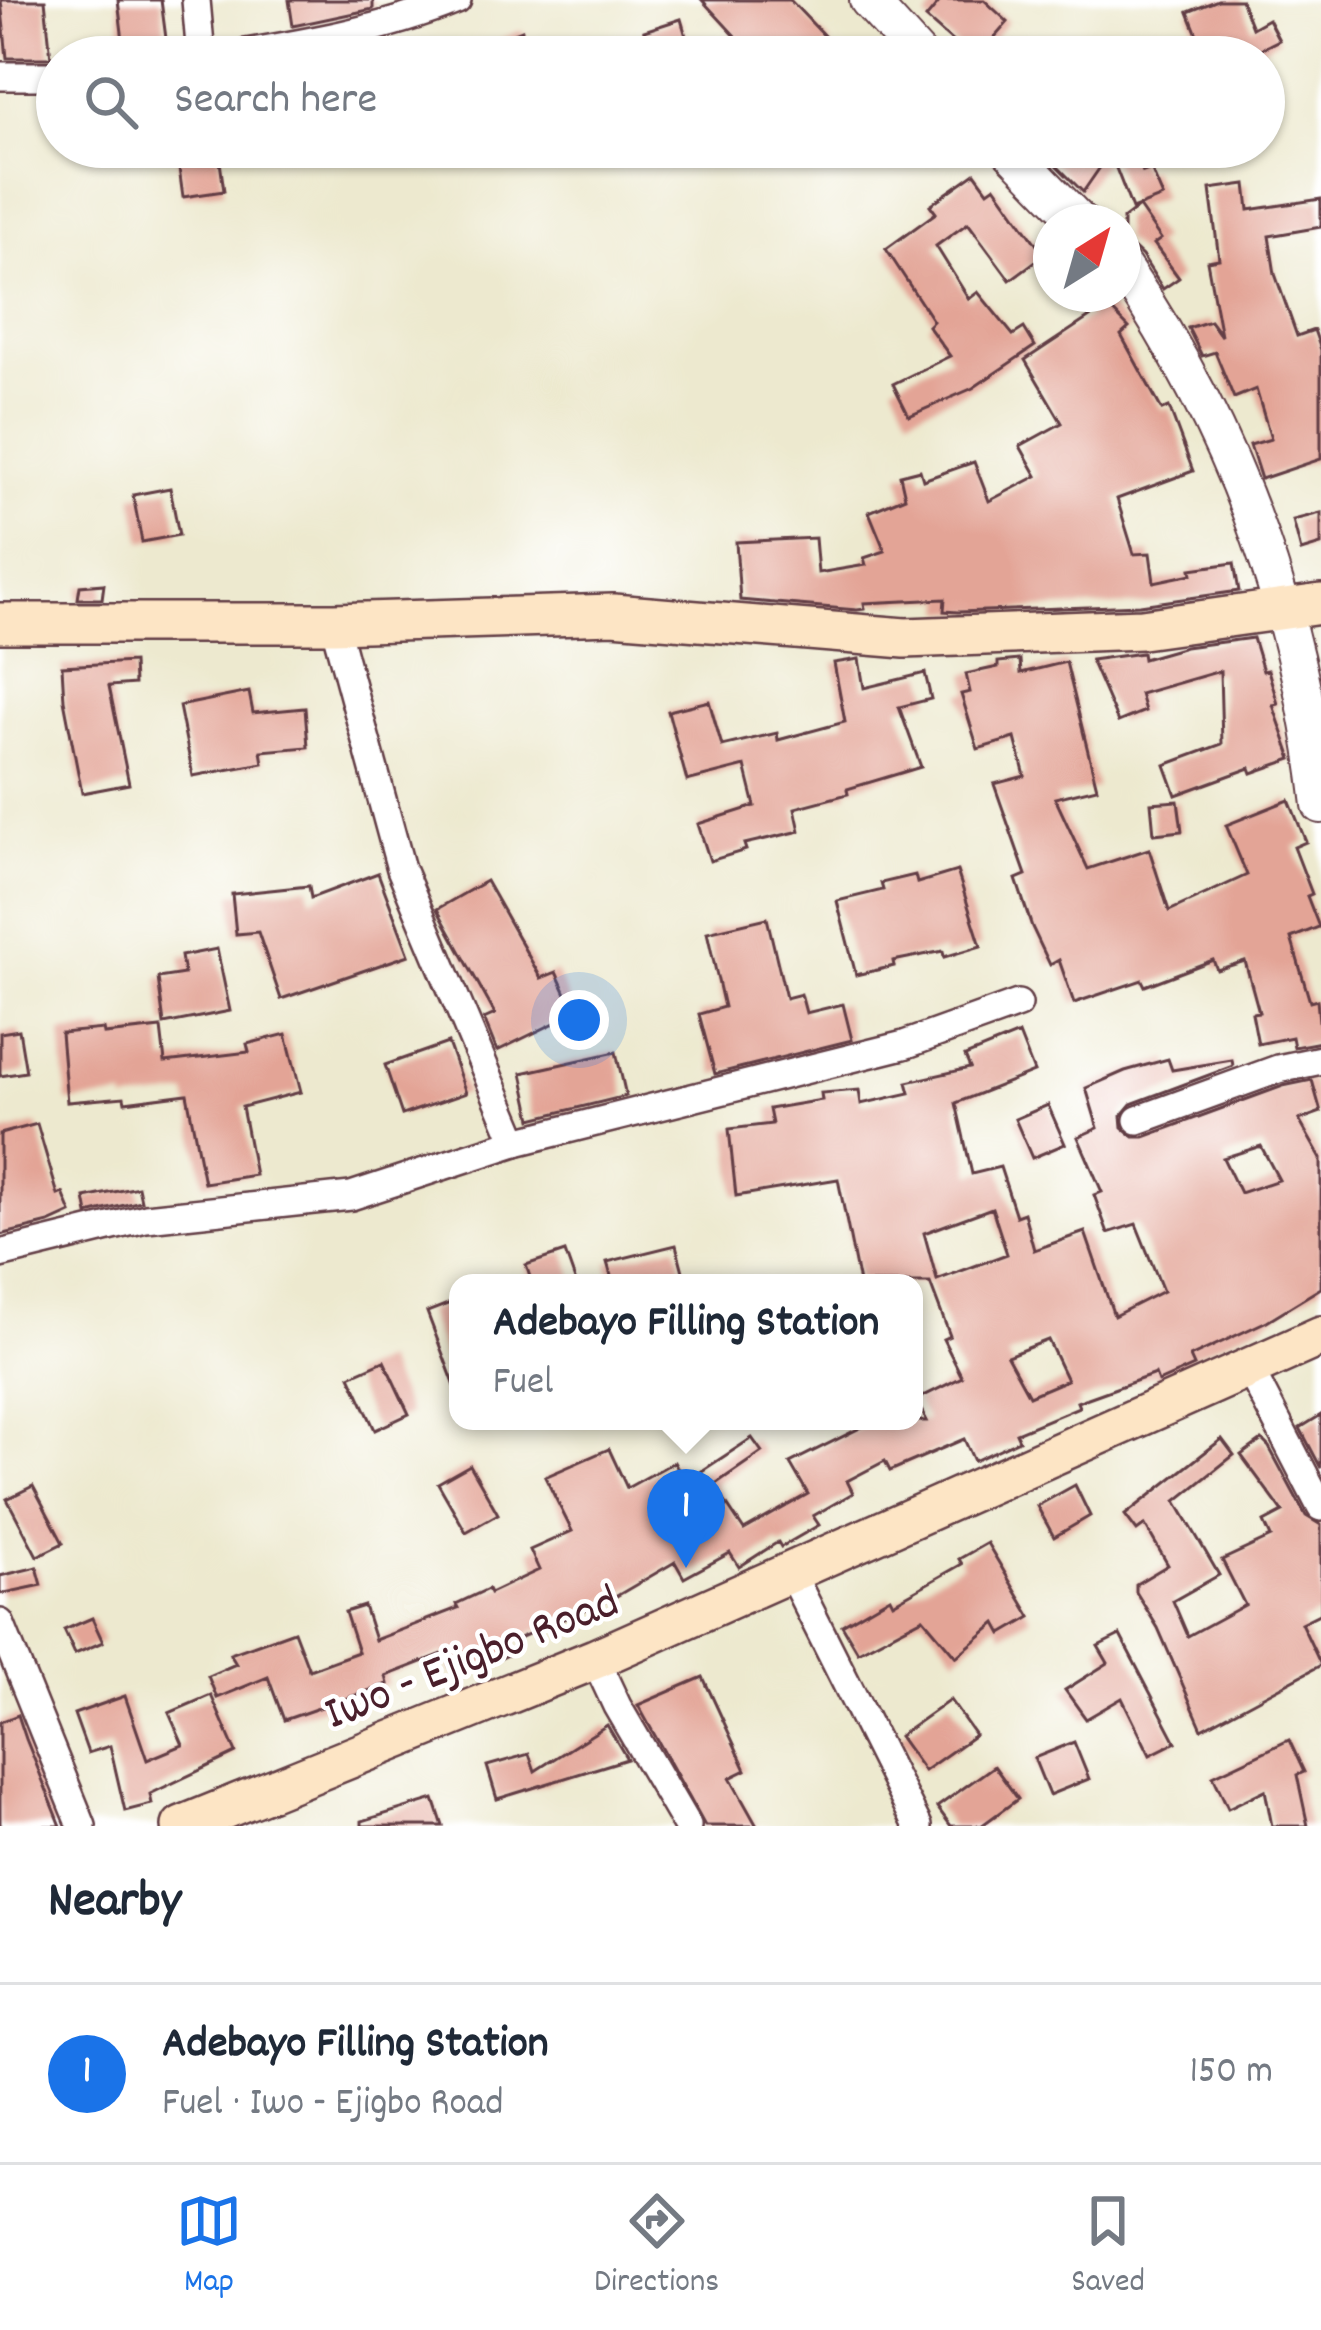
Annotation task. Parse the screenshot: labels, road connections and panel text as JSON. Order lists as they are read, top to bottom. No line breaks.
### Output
{"streets":{"main road":["Iwo - Ejigbo Road"]},"north":"top right","page":{"search":"Search here","popup":["Adebayo Filling Station","Fuel"],"pins":"1","heading":"Nearby","list":[{"mark":"1","name":"Adebayo Filling Station","note":"Fuel · Iwo - Ejigbo Road","value":"150 m"}],"nav":["Map","Directions","Saved"]}}
